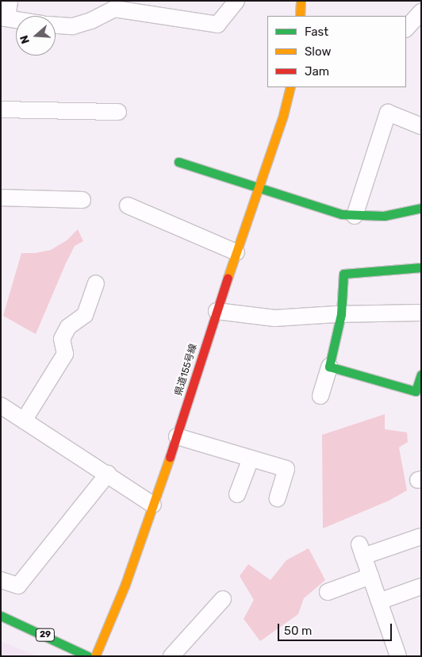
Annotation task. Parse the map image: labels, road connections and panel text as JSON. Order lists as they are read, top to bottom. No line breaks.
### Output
{"streets":{"main road":["県道155号線","29"]},"legend":["Fast","Slow","Jam"],"scale_bar":"50 m","north":"left"}
